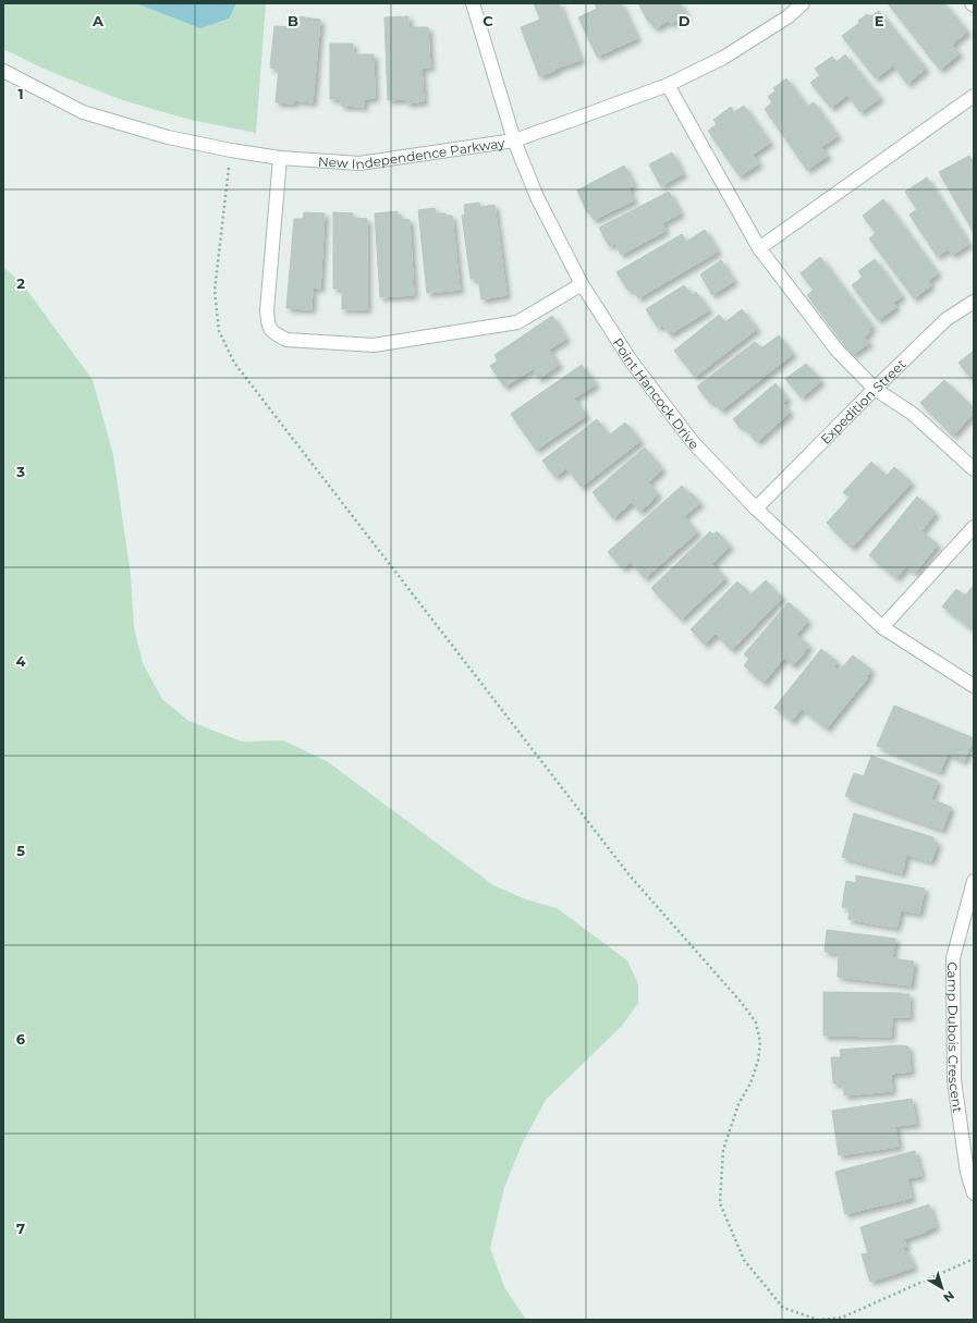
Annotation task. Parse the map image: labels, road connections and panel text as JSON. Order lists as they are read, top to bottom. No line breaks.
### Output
{"streets":{"street":["New Independence Parkway","Point Hancock Drive","Expedition Street","Camp Dubois Crescent"]},"crossings":[["New Independence Parkway","Point Hancock Drive"],["Point Hancock Drive","Expedition Street"]],"north":"bottom right","grid":{"columns":["A","B","C","D","E"],"rows":["1","2","3","4","5","6","7"]}}
